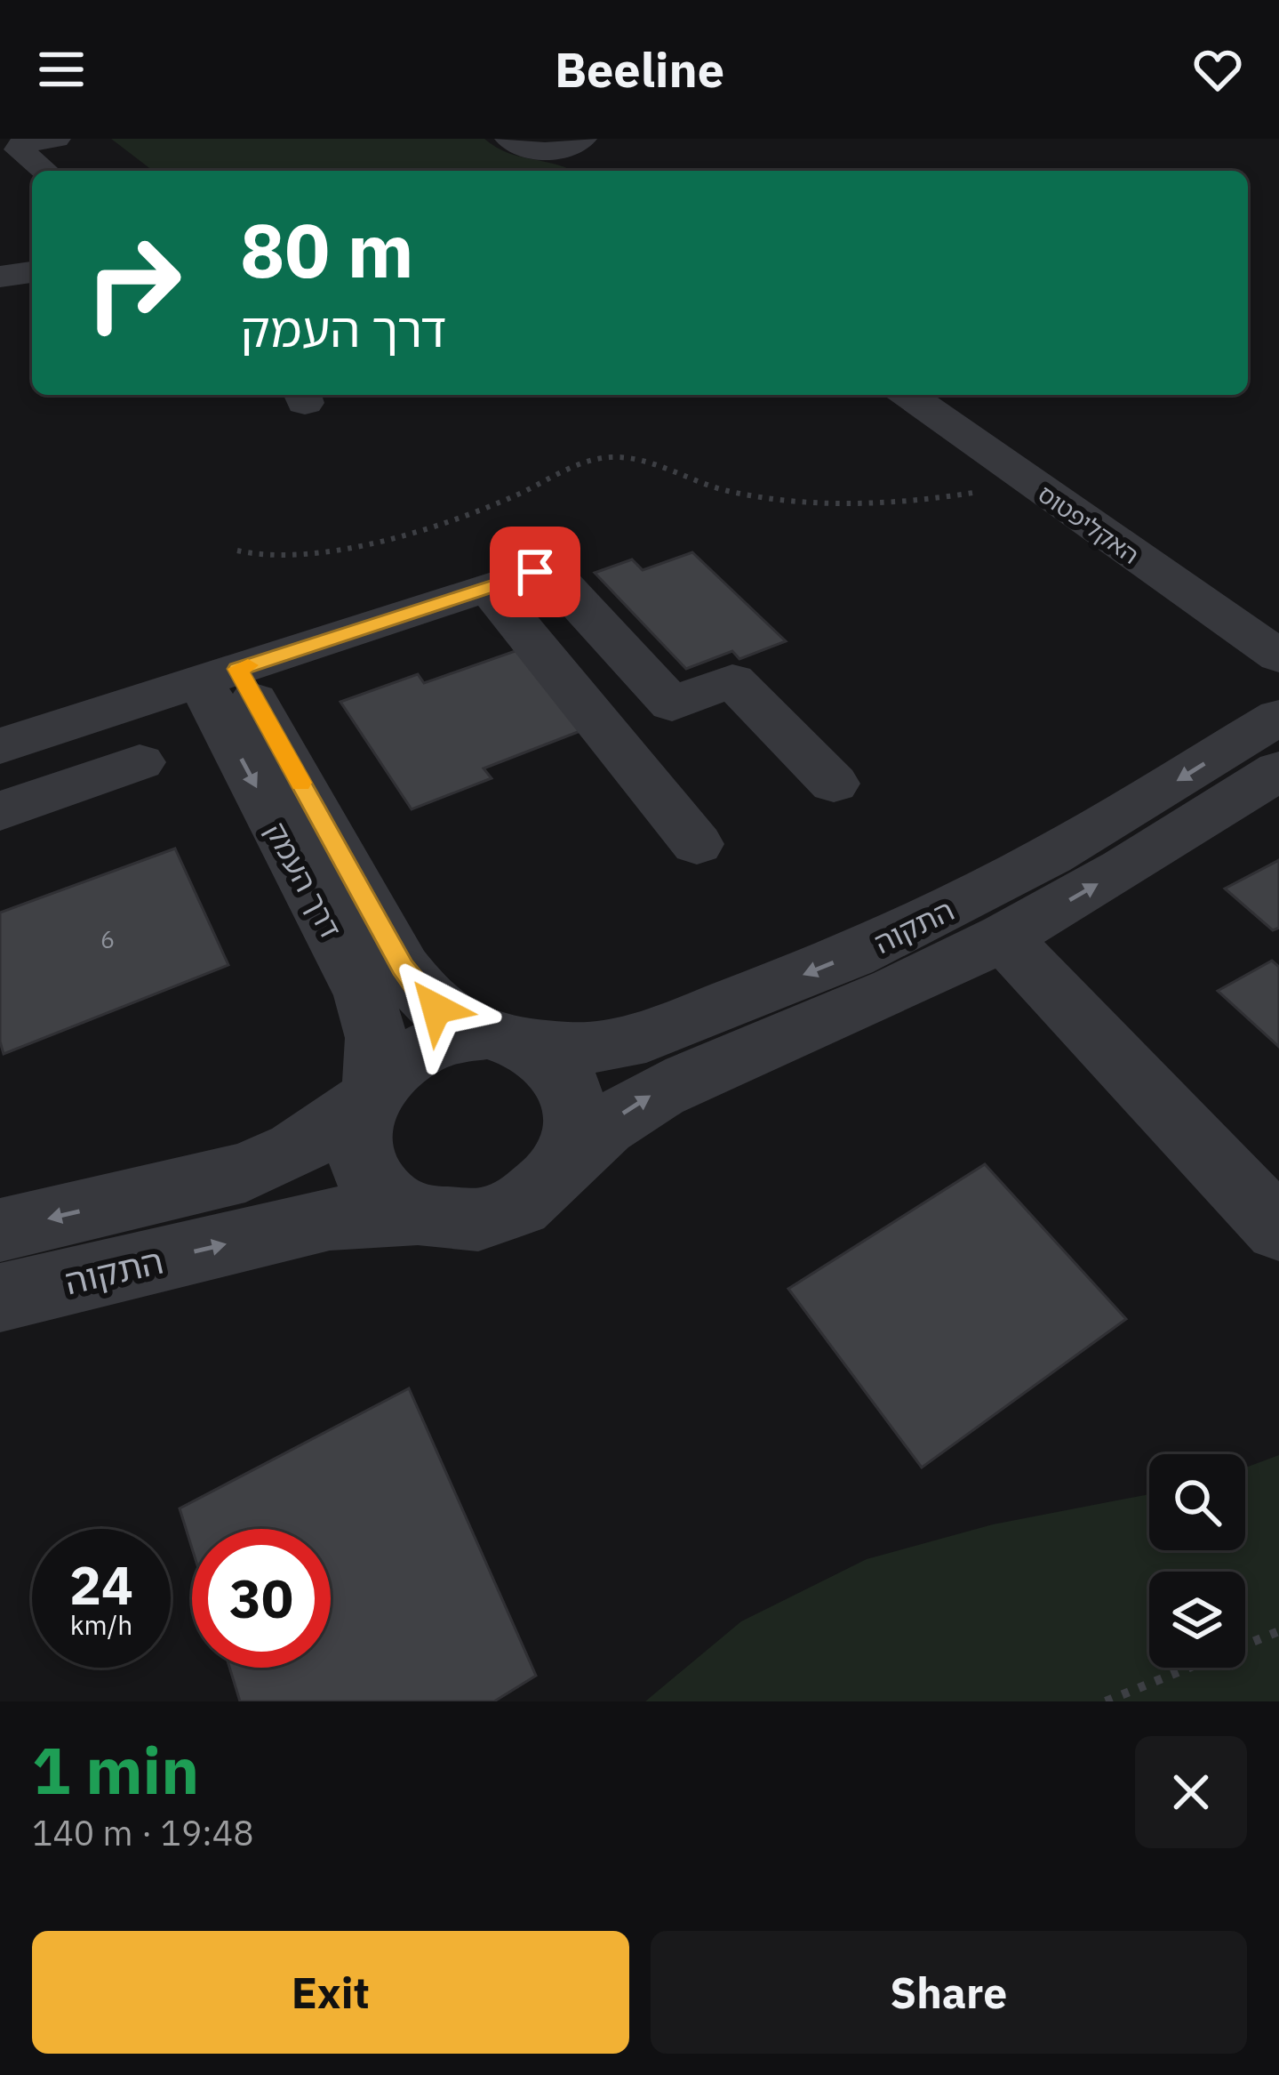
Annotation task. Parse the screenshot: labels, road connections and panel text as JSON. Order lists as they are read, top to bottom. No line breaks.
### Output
{"streets":{"street":["האקליפטוס","דרך העמק","התקוה"]},"crossings":[["דרך העמק","התקוה"]],"house_numbers":["6"],"page":{"header":"Beeline","turn":["80 m","דרך העמק"],"speed":"24 km/h","limit":"30","heading":["1 min","140 m · 19:48"],"buttons":["Exit","Share"]}}
